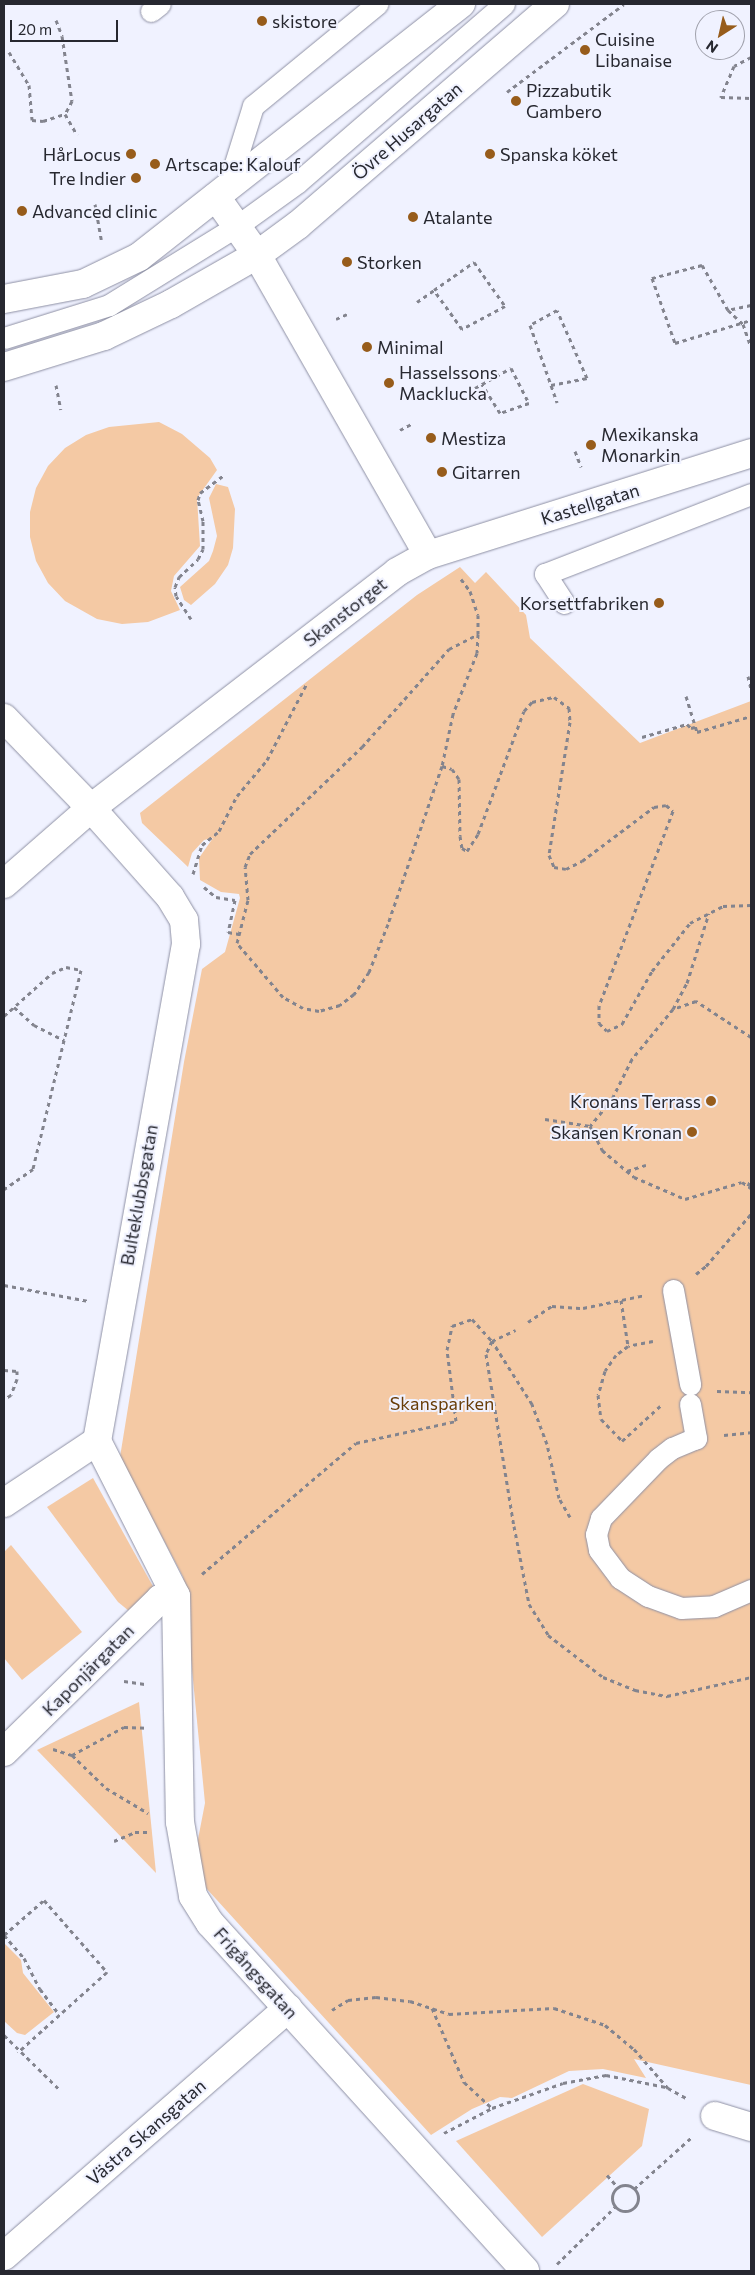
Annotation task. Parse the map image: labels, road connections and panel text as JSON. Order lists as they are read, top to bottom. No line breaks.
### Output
{"streets":{"street":["Övre Husargatan","Kastellgatan","Skanstorget","Bulteklubbsgatan","Kaponjärgatan","Frigångsgatan","Västra Skansgatan"]},"crossings":[["Kastellgatan","Skanstorget"],["Skanstorget","Bulteklubbsgatan"],["Kaponjärgatan","Frigångsgatan"],["Frigångsgatan","Västra Skansgatan"]],"parks":["Skansparken"],"places":["skistore","Cuisine Libanaise","Pizzabutik Gambero","HårLocus","Spanska köket","Artscape: Kalouf","Tre Indier","Advanced clinic","Atalante","Storken","Minimal","Hasselssons Macklucka","Mestiza","Mexikanska Monarkin","Gitarren","Korsettfabriken","Kronans Terrass","Skansen Kronan"],"scale_bar":"20 m","north":"bottom left"}
